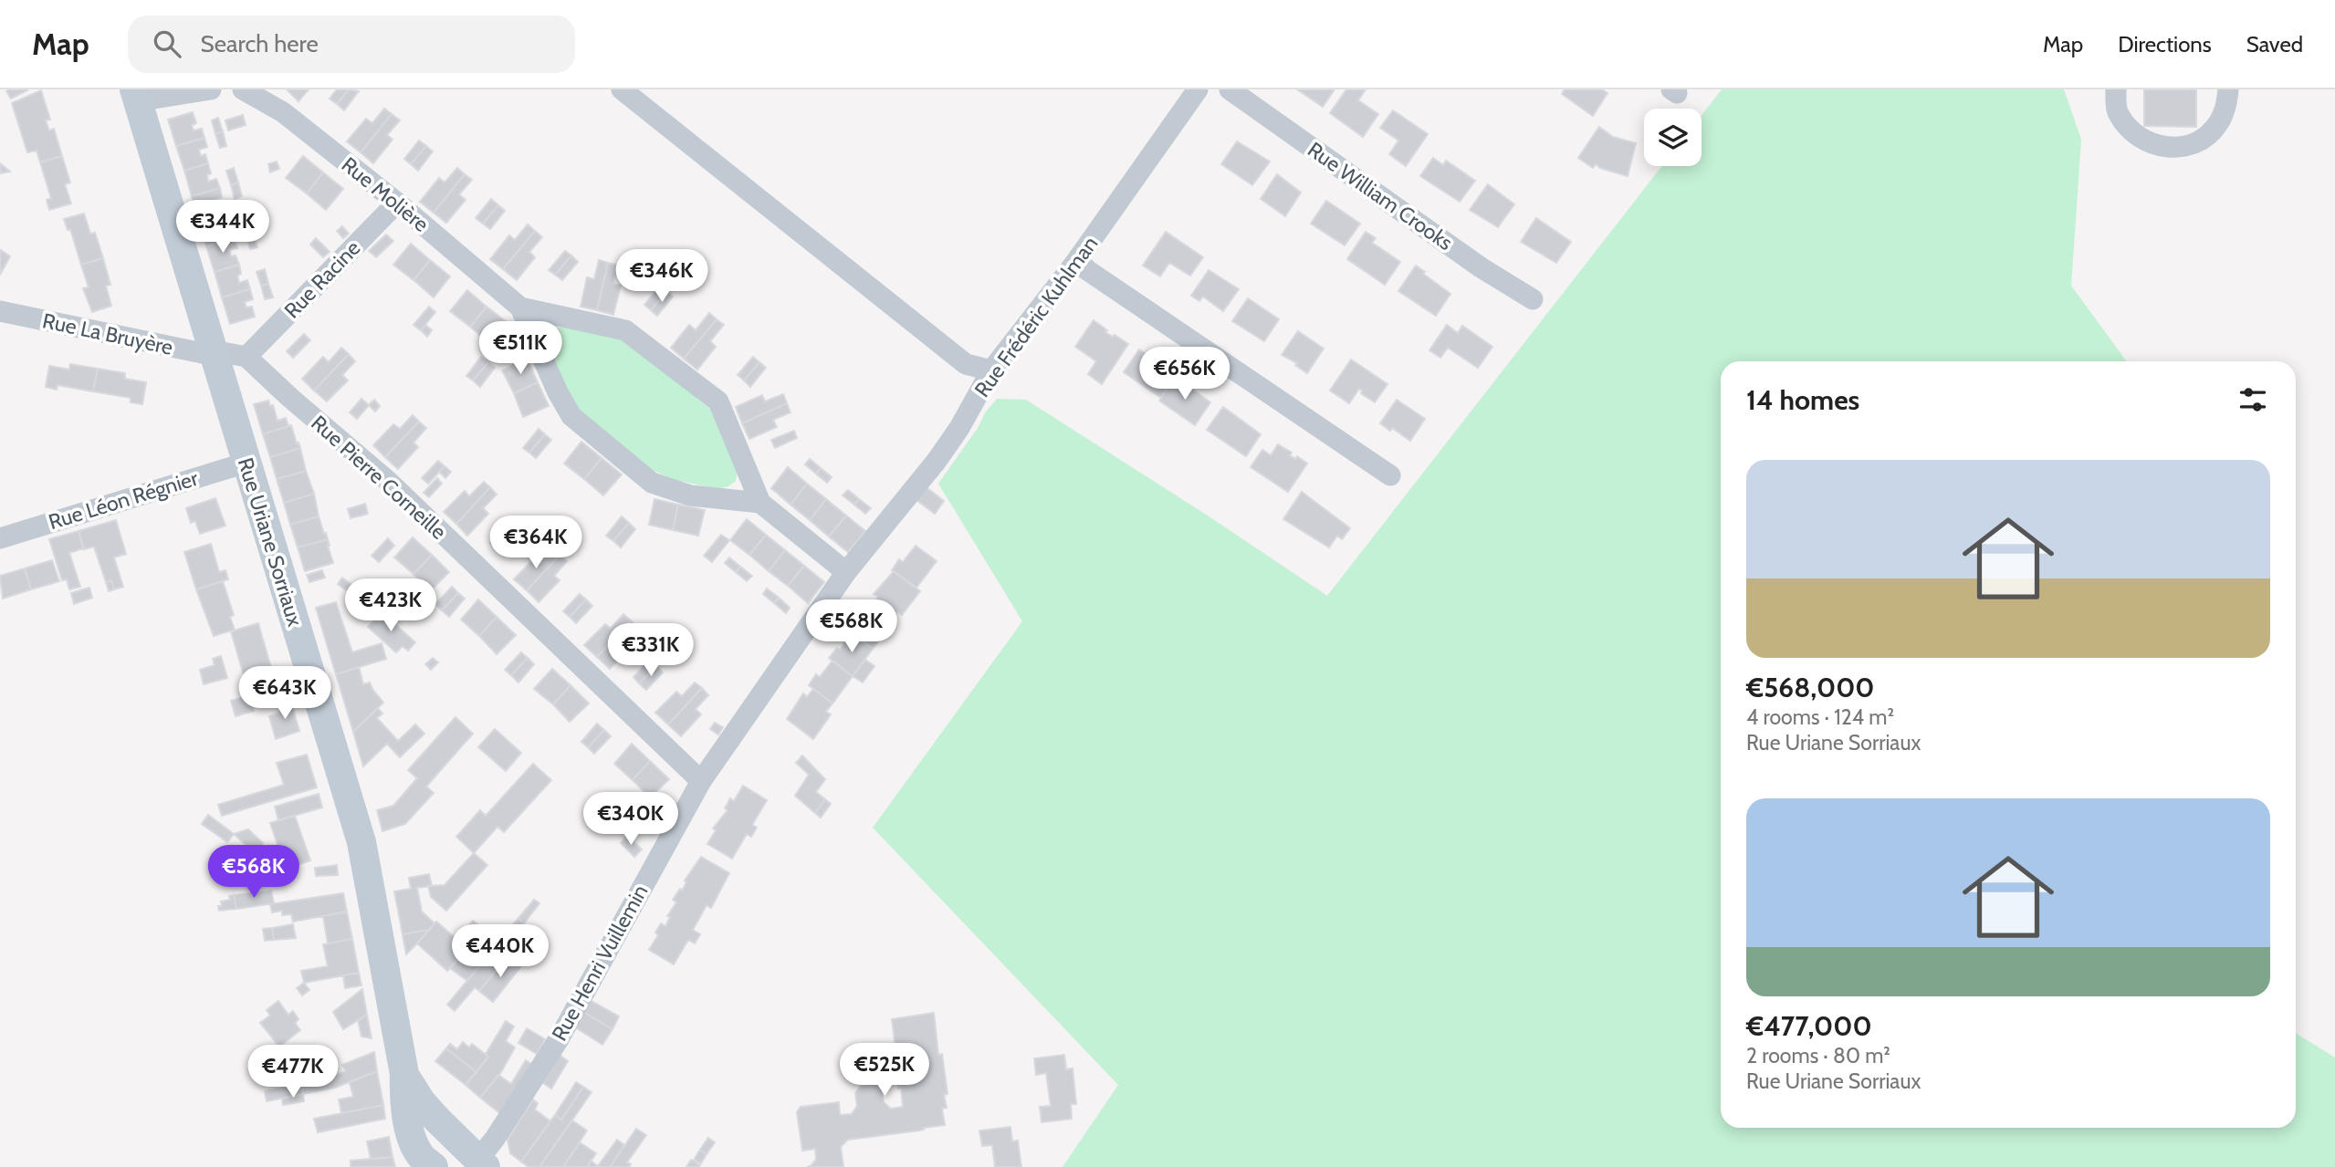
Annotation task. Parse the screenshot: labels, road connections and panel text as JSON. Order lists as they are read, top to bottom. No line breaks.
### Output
{"streets":{"street":["Rue Molière","Rue William Crooks","Rue Racine","Rue Frédéric Kuhlman","Rue La Bruyère","Rue Pierre Corneille","Rue Léon Régnier","Rue Uriane Sorriaux","Rue Henri Vuillemin"]},"crossings":[["Rue Molière","Rue Racine"],["Rue Molière","Rue Frédéric Kuhlman"],["Rue Molière","Rue Henri Vuillemin"],["Rue Racine","Rue Pierre Corneille"],["Rue Frédéric Kuhlman","Rue Henri Vuillemin"],["Rue La Bruyère","Rue Uriane Sorriaux"],["Rue Pierre Corneille","Rue Henri Vuillemin"],["Rue Léon Régnier","Rue Uriane Sorriaux"],["Rue Uriane Sorriaux","Rue Henri Vuillemin"]],"page":{"header":"Map","search":"Search here","nav":["Map","Directions","Saved"],"price":["€344K","€346K","€511K","€656K","€364K","€423K","€568K","€331K","€643K","€340K","€568K","€440K","€525K","€477K"],"heading":"14 homes","list":[{"name":"€568,000","note":"4 rooms · 124 m² · Rue Uriane Sorriaux"},{"name":"€477,000","note":"2 rooms · 80 m² · Rue Uriane Sorriaux"}]}}
